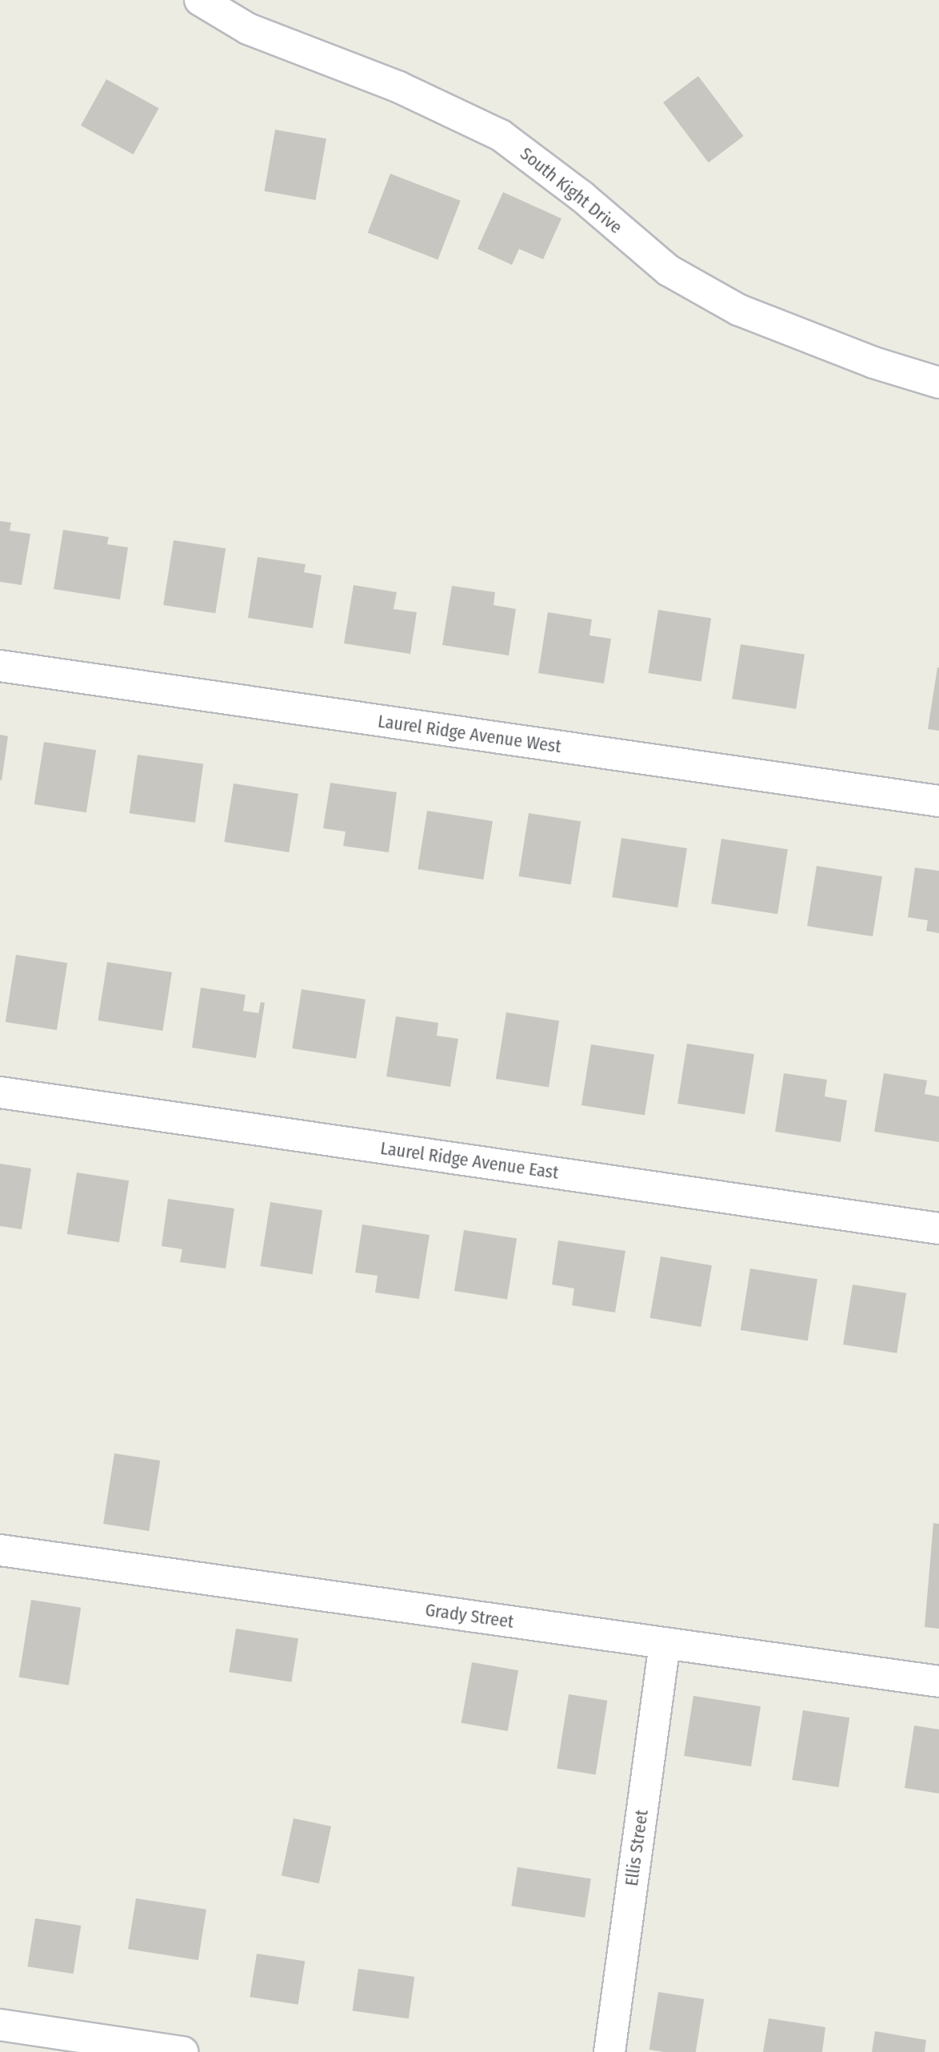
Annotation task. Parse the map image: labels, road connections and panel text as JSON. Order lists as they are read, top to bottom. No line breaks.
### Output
{"streets":{"street":["South Kight Drive","Laurel Ridge Avenue West","Laurel Ridge Avenue East","Grady Street","Ellis Street"]},"crossings":[["Grady Street","Ellis Street"]]}
